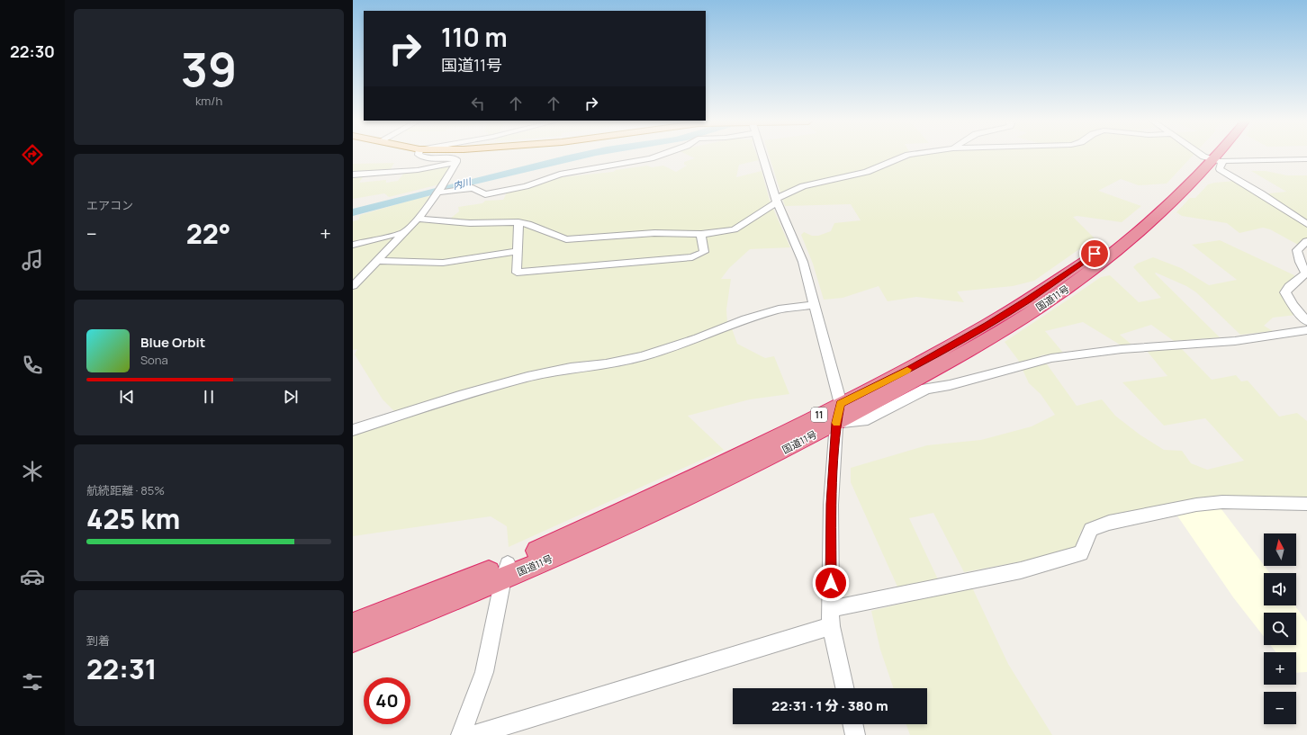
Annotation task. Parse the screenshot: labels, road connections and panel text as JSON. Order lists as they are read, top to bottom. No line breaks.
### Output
{"streets":{"highway":["国道11号","11"]},"water":["内川"],"north":"top","page":{"tabs":"22:30","tile":[["39","km/h"],"エアコン",["航続距離 · 85%","425 km"],["到着","22:31"]],"turn":["110 m","国道11号"],"heat":["−","22°","+"],"song":["Blue Orbit","Sona"],"map_buttons":["+","−"],"limit":"40","trip":"22:31 · 1 分 · 380 m"}}
